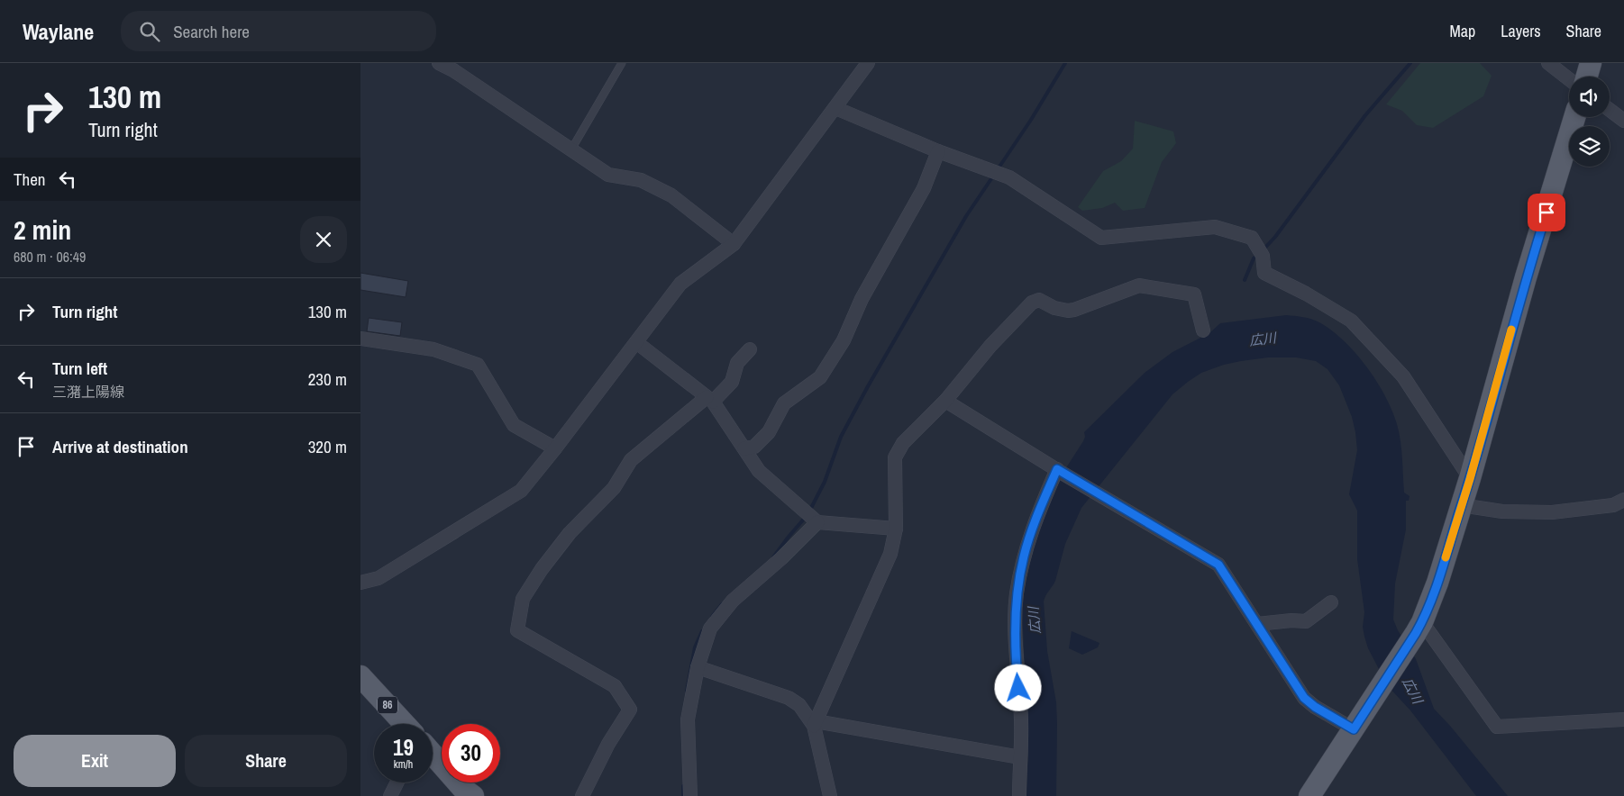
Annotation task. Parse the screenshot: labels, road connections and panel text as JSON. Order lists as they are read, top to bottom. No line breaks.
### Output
{"streets":{"main road":["86"]},"water":["広川"],"page":{"header":"Waylane","search":"Search here","nav":["Map","Layers","Share"],"turn":["130 m","Turn right"],"then":"Then","heading":["2 min","680 m · 06:49"],"list":[{"name":"Turn right","value":"130 m"},{"name":"Turn left","note":"三潴上陽線","value":"230 m"},{"name":"Arrive at destination","value":"320 m"}],"speed":"19 km/h","limit":"30","buttons":["Exit","Share"]}}
